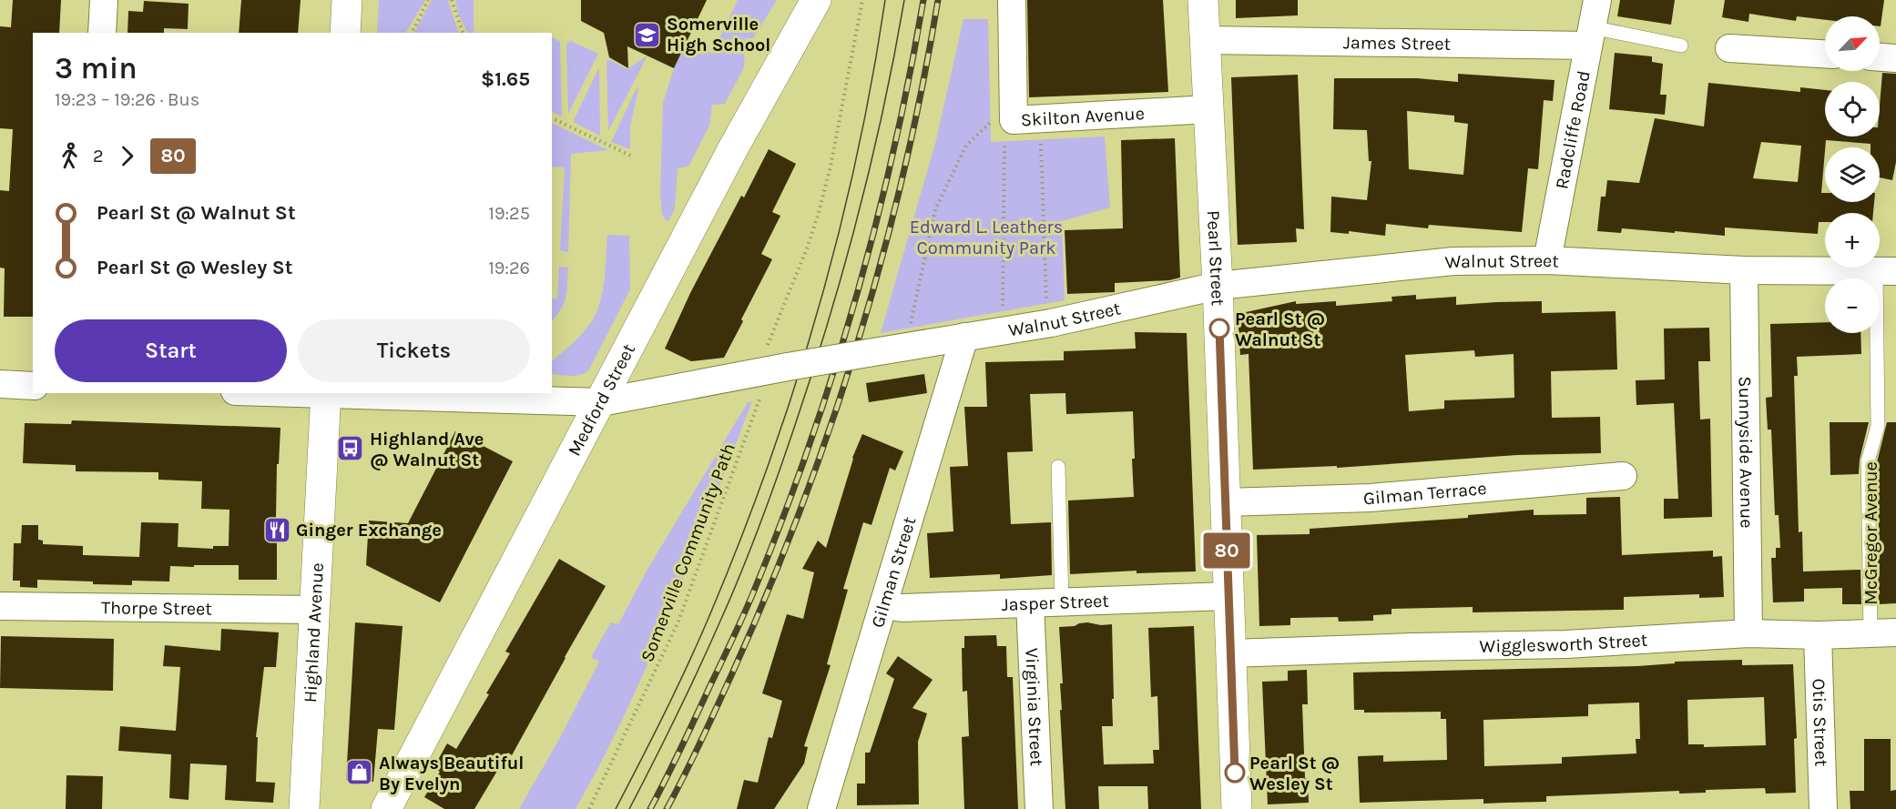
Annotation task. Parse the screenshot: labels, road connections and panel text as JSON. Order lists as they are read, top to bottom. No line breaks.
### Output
{"streets":{"main road":["Pearl Street","Medford Street","Highland Avenue"],"street":["James Street","Skilton Avenue","Radcliffe Road","Walnut Street","Sunnyside Avenue","Gilman Terrace","Gilman Street","Jasper Street","Thorpe Street","Wigglesworth Street","Virginia Street","Otis Street"],"lane":["McGregor Avenue"],"path":["Somerville Community Path"]},"crossings":[["James Street","Radcliffe Road"],["James Street","Pearl Street"],["Skilton Avenue","Pearl Street"],["Radcliffe Road","Walnut Street"],["Pearl Street","Walnut Street"],["Pearl Street","Gilman Terrace"],["Pearl Street","Jasper Street"],["Pearl Street","Wigglesworth Street"],["Walnut Street","Medford Street"],["Walnut Street","Sunnyside Avenue"],["Walnut Street","McGregor Avenue"],["Walnut Street","Gilman Street"],["Walnut Street","Highland Avenue"],["Sunnyside Avenue","Wigglesworth Street"],["McGregor Avenue","Wigglesworth Street"],["Gilman Street","Jasper Street"],["Jasper Street","Virginia Street"],["Thorpe Street","Highland Avenue"],["Wigglesworth Street","Otis Street"]],"parks":["Edward L. Leathers Community Park"],"places":{"school or university":["Somerville High School"],"other":["Pearl St @ Walnut St","Pearl St @ Wesley St"],"bus stop":["Highland Ave @ Walnut St"],"restaurant":["Ginger Exchange"],"shop":["Always Beautiful By Evelyn"]},"lines":["bus line 80"],"north":"top right","page":{"on_map":"80","map_buttons":["+","−"],"heading":["3 min","19:23 – 19:26 · Bus","$1.65"],"legs":["2","80"],"list":[{"name":"Pearl St @ Walnut St","value":"19:25"},{"name":"Pearl St @ Wesley St","value":"19:26"}],"buttons":["Start","Tickets"]}}
